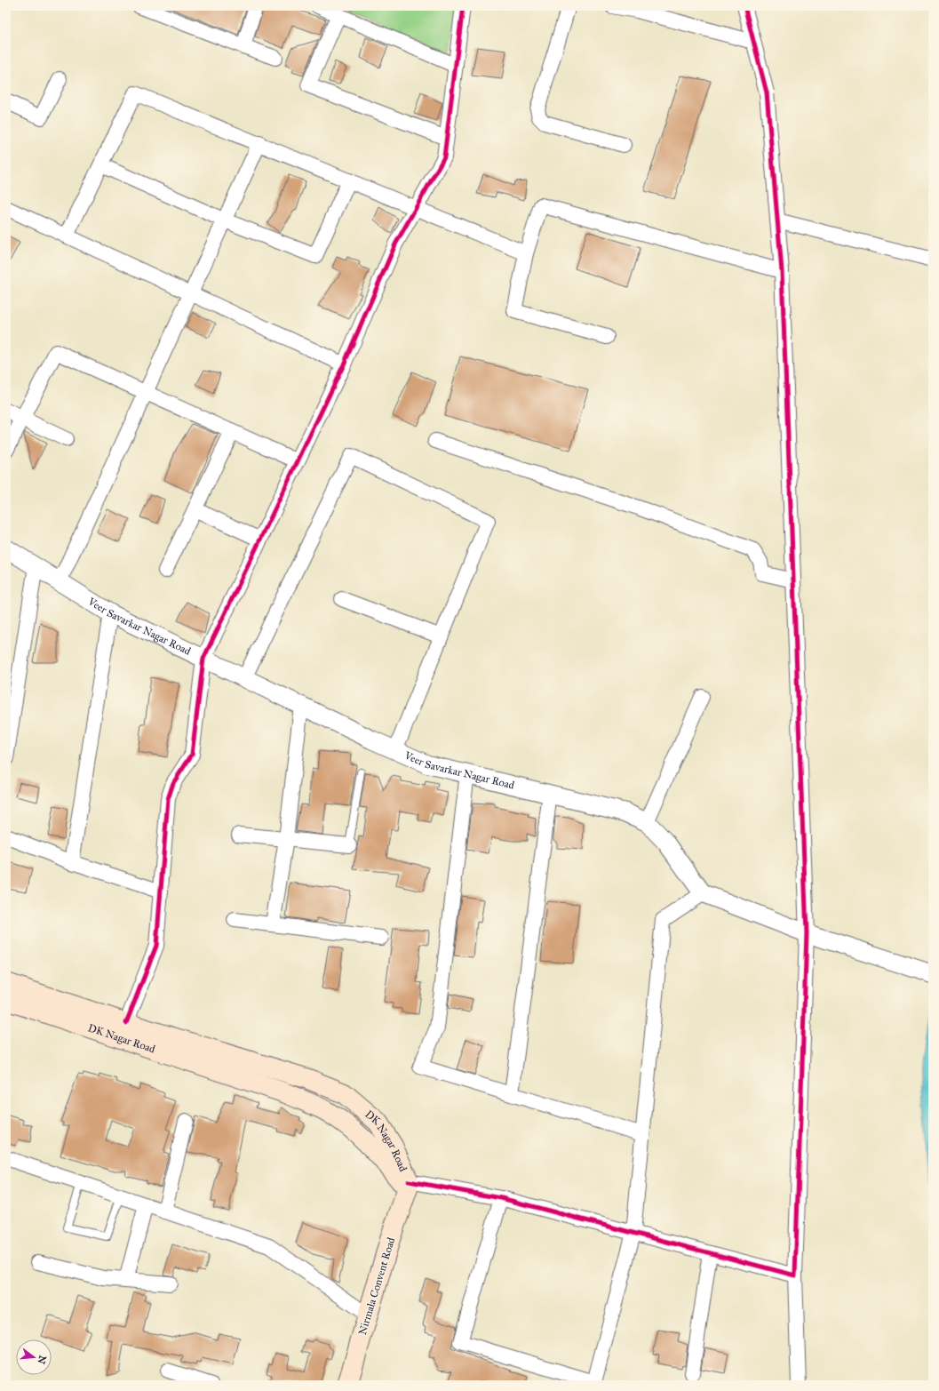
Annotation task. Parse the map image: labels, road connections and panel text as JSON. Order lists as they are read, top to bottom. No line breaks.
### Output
{"streets":{"main road":["DK Nagar Road","Nirmala Convent Road"],"street":["Veer Savarkar Nagar Road"]},"crossings":[["DK Nagar Road","Nirmala Convent Road"]],"north":"right"}
